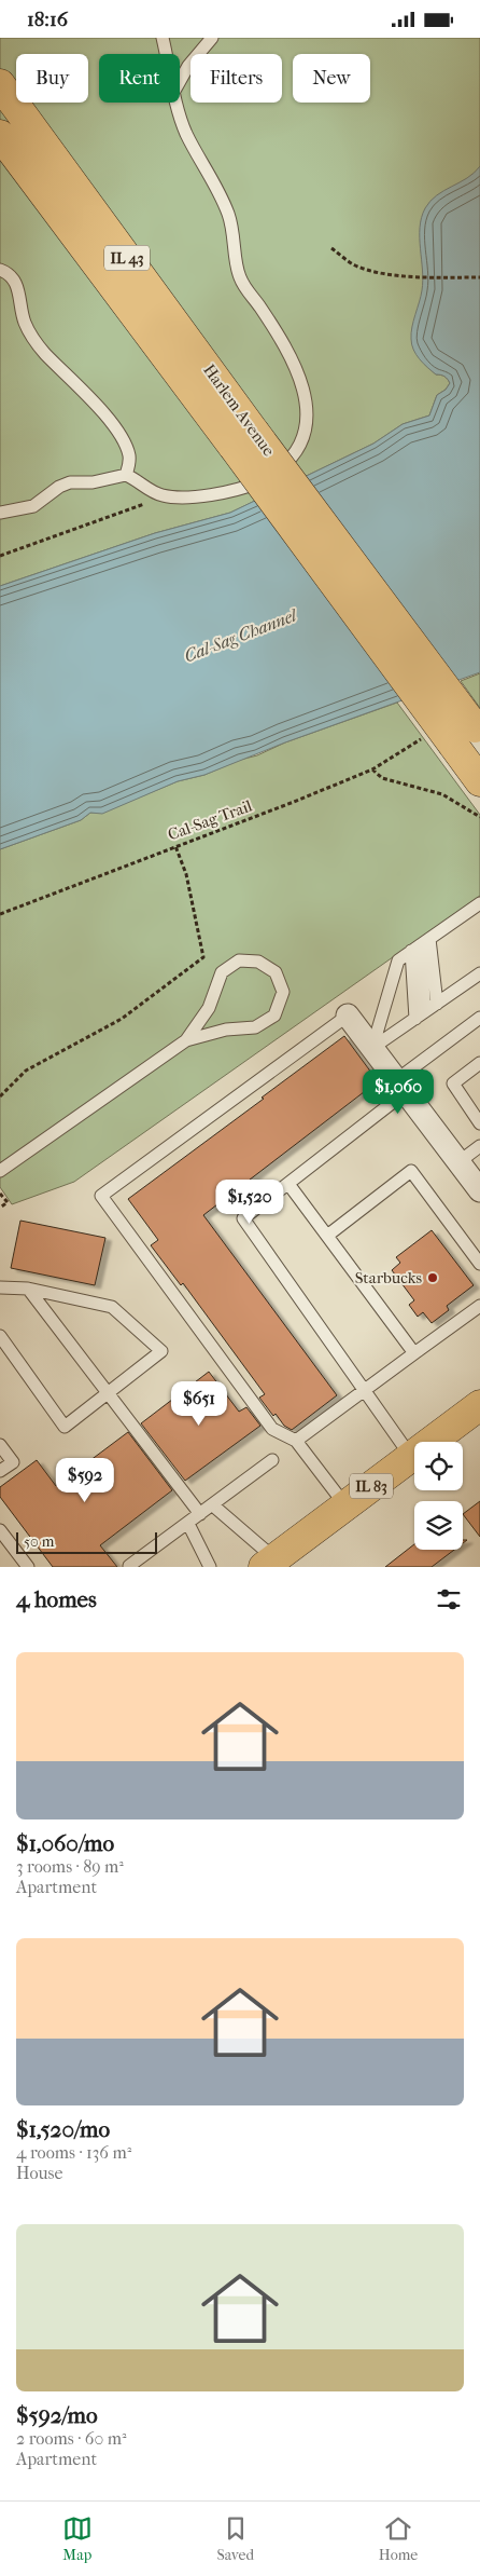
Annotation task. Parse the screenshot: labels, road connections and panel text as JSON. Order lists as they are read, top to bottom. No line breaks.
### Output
{"streets":{"main road":["IL 43","Harlem Avenue","IL 83"],"path":["Cal-Sag Trail"]},"water":["Cal-Sag Channel"],"places":["Starbucks"],"scale_bar":"50 m","page":{"status":"18:16","chip":["Buy","Rent","Filters","New"],"price":["$1,060","$1,520","$651","$592"],"scale":"50 m","heading":"4 homes","list":[{"name":"$1,060/mo","note":"3 rooms · 89 m² · Apartment"},{"name":"$1,520/mo","note":"4 rooms · 136 m² · House"},{"name":"$592/mo","note":"2 rooms · 60 m² · Apartment"}],"tabs":["Map","Saved","Home"]}}
